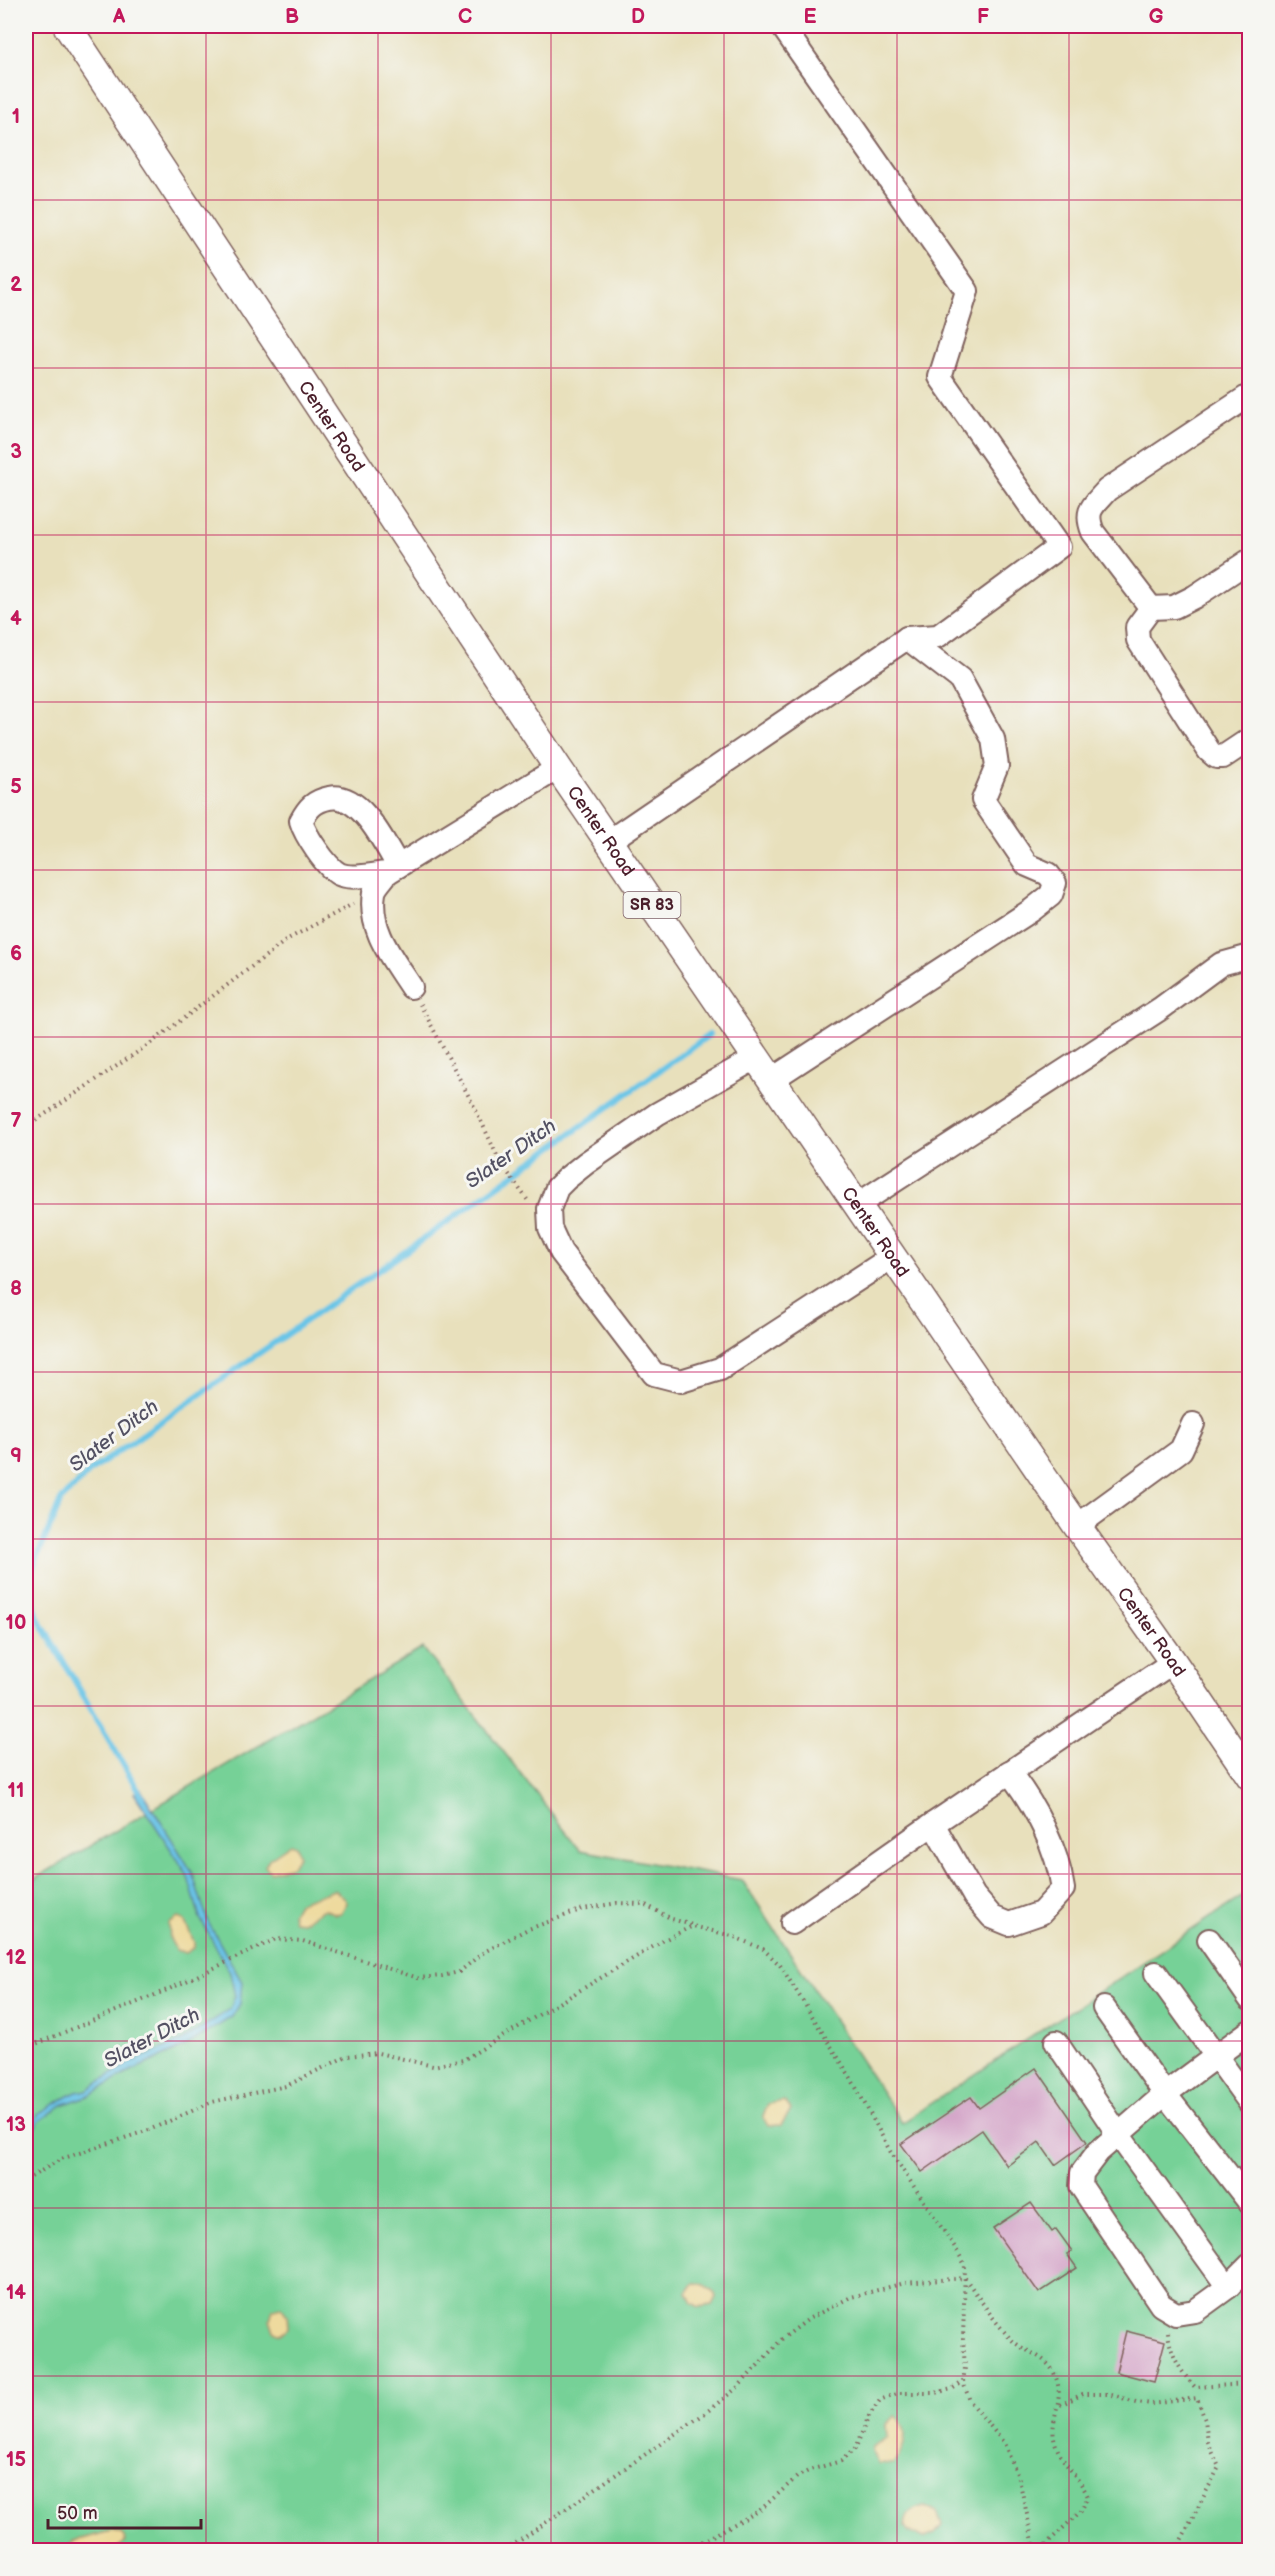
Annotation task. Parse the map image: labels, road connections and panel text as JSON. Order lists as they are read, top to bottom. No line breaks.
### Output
{"streets":{"main road":["Center Road","SR 83"]},"water":["Slater Ditch"],"scale_bar":"50 m","grid":{"columns":["A","B","C","D","E","F","G"],"rows":["1","2","3","4","5","6","7","8","9","10","11","12","13","14","15"]}}
